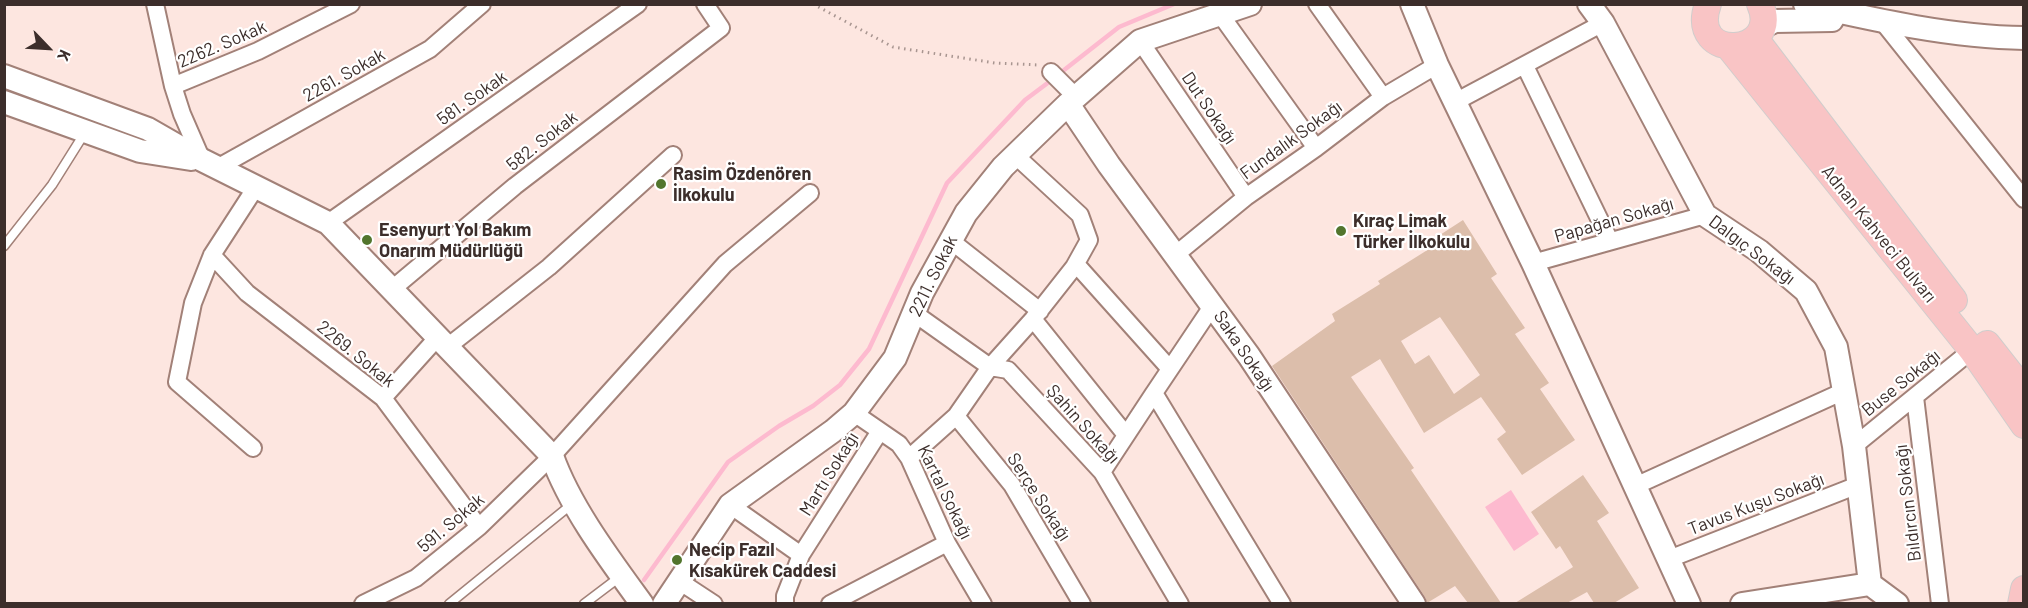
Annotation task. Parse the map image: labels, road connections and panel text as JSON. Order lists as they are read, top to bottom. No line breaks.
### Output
{"streets":{"main road":["Adnan Kahveci Bulvarı"],"street":["2262. Sokak","2261. Sokak","581. Sokak","Dut Sokağı","Fundalık Sokağı","582. Sokak","Papağan Sokağı","Dalgıç Sokağı","2211. Sokak","Saka Sokağı","2269. Sokak","Buse Sokağı","Şahin Sokağı","Martı Sokağı","Kartal Sokağı","Serçe Sokağı","Bıldırcın Sokağı","Tavus Kuşu Sokağı","591. Sokak"]},"crossings":[["Dut Sokağı","Fundalık Sokağı"],["Dut Sokağı","2211. Sokak"],["Fundalık Sokağı","Saka Sokağı"],["Papağan Sokağı","Dalgıç Sokağı"],["Adnan Kahveci Bulvarı","Buse Sokağı"],["Dalgıç Sokağı","Buse Sokağı"],["Dalgıç Sokağı","Tavus Kuşu Sokağı"],["2211. Sokak","Saka Sokağı"],["2211. Sokak","Şahin Sokağı"],["2211. Sokak","Kartal Sokağı"],["2269. Sokak","591. Sokak"],["Buse Sokağı","Bıldırcın Sokağı"],["Martı Sokağı","Kartal Sokağı"]],"places":["Rasim Özdenören İlkokulu","Kıraç Limak Türker İlkokulu","Esenyurt Yol Bakım Onarım Müdürlüğü","Necip Fazıl Kısakürek Caddesi"],"north":"bottom right"}
